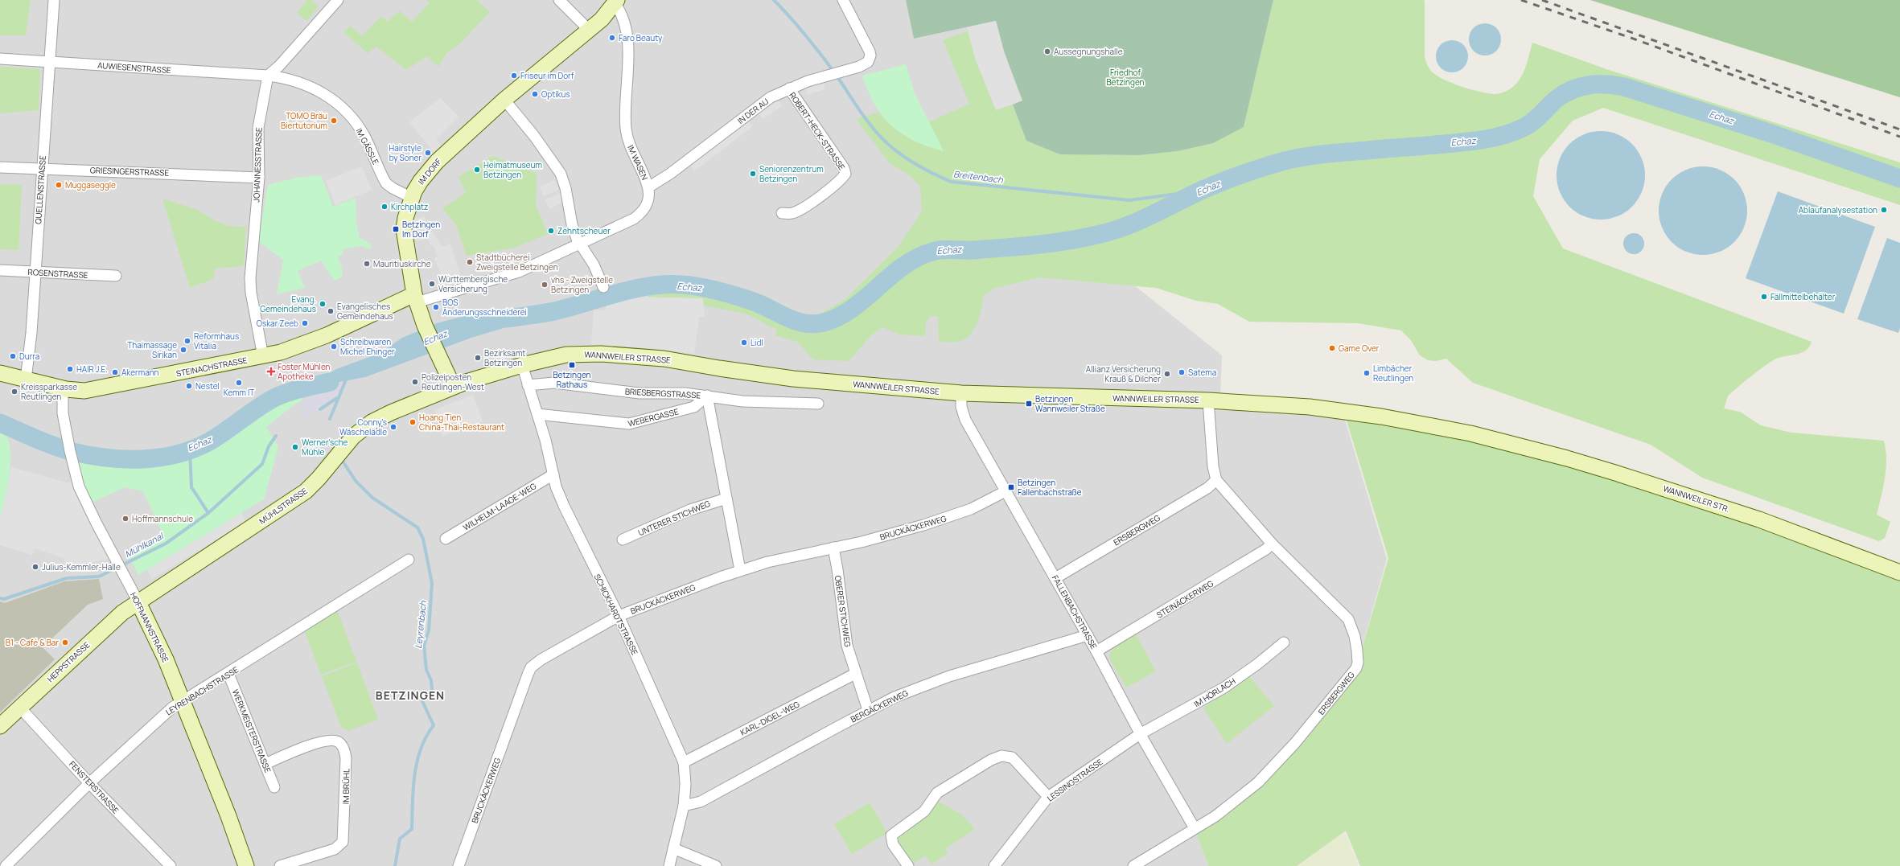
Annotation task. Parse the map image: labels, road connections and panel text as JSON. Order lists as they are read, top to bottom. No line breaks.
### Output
{"streets":{"main road":["IM DORF","WANNWEILER STRASSE","STEINACHSTRASSE","WANNWEILER STR.","MÜHLSTRASSE","HOFFMANNSTRASSE","HEPPSTRASSE"],"street":["AUWIESENSTRASSE","IN DER AU","ROBERT-HECK-STRASSE","IM GÄSSLE","IM WASEN","JOHANNESSTRASSE","GRIESINGERSTRASSE","QUELLENSTRASSE","ROSENSTRASSE","BRIESBERGSTRASSE","WEBERGASSE","WILHELM-LAAGE-WEG","UNTERER STICHWEG","BRUCKÄCKERWEG","ERSBERGWEG","STEINÄCKERWEG","OBERER STICHWEG","FALLENBACHSTRASSE","SCHICKHARDTSTRASSE","LEYRENBACHSTRASSE","IM HÖRLACH","BERGÄCKERWEG","KARL-DIGEL-WEG","WERKMEISTERSTRASSE","LESSINGSTRASSE","IM BRÜHL","FENSTERSTRASSE"]},"crossings":[["AUWIESENSTRASSE","IM GÄSSLE"],["AUWIESENSTRASSE","JOHANNESSTRASSE"],["AUWIESENSTRASSE","QUELLENSTRASSE"],["IN DER AU","ROBERT-HECK-STRASSE"],["IN DER AU","IM WASEN"],["IM GÄSSLE","JOHANNESSTRASSE"],["IM GÄSSLE","IM DORF"],["IM WASEN","IM DORF"],["IM WASEN","STEINACHSTRASSE"],["JOHANNESSTRASSE","GRIESINGERSTRASSE"],["JOHANNESSTRASSE","STEINACHSTRASSE"],["GRIESINGERSTRASSE","QUELLENSTRASSE"],["IM DORF","WANNWEILER STRASSE"],["IM DORF","STEINACHSTRASSE"],["IM DORF","MÜHLSTRASSE"],["QUELLENSTRASSE","ROSENSTRASSE"],["QUELLENSTRASSE","STEINACHSTRASSE"],["WANNWEILER STRASSE","WANNWEILER STR."],["WANNWEILER STRASSE","MÜHLSTRASSE"],["WANNWEILER STRASSE","ERSBERGWEG"],["WANNWEILER STRASSE","FALLENBACHSTRASSE"],["WANNWEILER STRASSE","SCHICKHARDTSTRASSE"],["STEINACHSTRASSE","HOFFMANNSTRASSE"],["BRIESBERGSTRASSE","WEBERGASSE"],["BRIESBERGSTRASSE","SCHICKHARDTSTRASSE"],["WEBERGASSE","SCHICKHARDTSTRASSE"],["MÜHLSTRASSE","HOFFMANNSTRASSE"],["MÜHLSTRASSE","HEPPSTRASSE"],["WILHELM-LAAGE-WEG","SCHICKHARDTSTRASSE"],["BRUCKÄCKERWEG","OBERER STICHWEG"],["BRUCKÄCKERWEG","FALLENBACHSTRASSE"],["BRUCKÄCKERWEG","SCHICKHARDTSTRASSE"],["ERSBERGWEG","STEINÄCKERWEG"],["ERSBERGWEG","FALLENBACHSTRASSE"],["STEINÄCKERWEG","FALLENBACHSTRASSE"],["OBERER STICHWEG","BERGÄCKERWEG"],["OBERER STICHWEG","KARL-DIGEL-WEG"],["FALLENBACHSTRASSE","IM HÖRLACH"],["FALLENBACHSTRASSE","BERGÄCKERWEG"],["FALLENBACHSTRASSE","LESSINGSTRASSE"],["SCHICKHARDTSTRASSE","BERGÄCKERWEG"],["SCHICKHARDTSTRASSE","KARL-DIGEL-WEG"],["HOFFMANNSTRASSE","HEPPSTRASSE"],["HOFFMANNSTRASSE","LEYRENBACHSTRASSE"],["HEPPSTRASSE","FENSTERSTRASSE"],["LEYRENBACHSTRASSE","WERKMEISTERSTRASSE"],["LEYRENBACHSTRASSE","FENSTERSTRASSE"],["IM HÖRLACH","LESSINGSTRASSE"],["WERKMEISTERSTRASSE","IM BRÜHL"]],"districts":["BETZINGEN"],"water":["Echaz","Breitenbach","Mühlkanal","Leyrenbach"],"parks":["Friedhof Betzingen"],"places":{"other":["Faro Beauty","Aussegnungshalle","Friseur im Dorf","Optikus","TOMO Bräu Biertutorium","Hairstyle by Soner","Heimatmuseum Betzingen","Seniorenzentrum Betzingen","Muggaseggle","Kirchplatz","Ablaufanalysestation","Zehntscheuer","Stadtbücherei Zweigstelle Betzingen","Mauritiuskirche","Württembergische Versicherung","vhs - Zweigstelle Betzingen","Fällmittelbehälter","Evang. Gemeindehaus","BOS Änderungsschneiderei","Evangelisches Gemeindehaus","Oskar Zeeb","Reformhaus Vitalia","Lidl","Schreibwaren Michel Ehinger","Game Over","Thaimassage Sirikan","Durra","Bezirksamt Betzingen","HAIR J.E.","Akermann","Satema","Limbächer Reutlingen","Allianz Versicherung Krauß & Dilcher","Polizeiposten Reutlingen-West","Kemm IT","Nestel","Kreissparkasse Reutlingen","Hoang Tien China-Thai-Restaurant","Conny's Wäschelädle","Werner'sche Mühle","Hoffmannschule","Julius-Kemmler-Halle","B1 - Café & Bar"],"transit":["Betzingen Im Dorf","Betzingen Rathaus","Betzingen Wannweiler Straße","Betzingen Fallenbachstraße"],"health":["Foster Mühlen Apotheke"]}}
